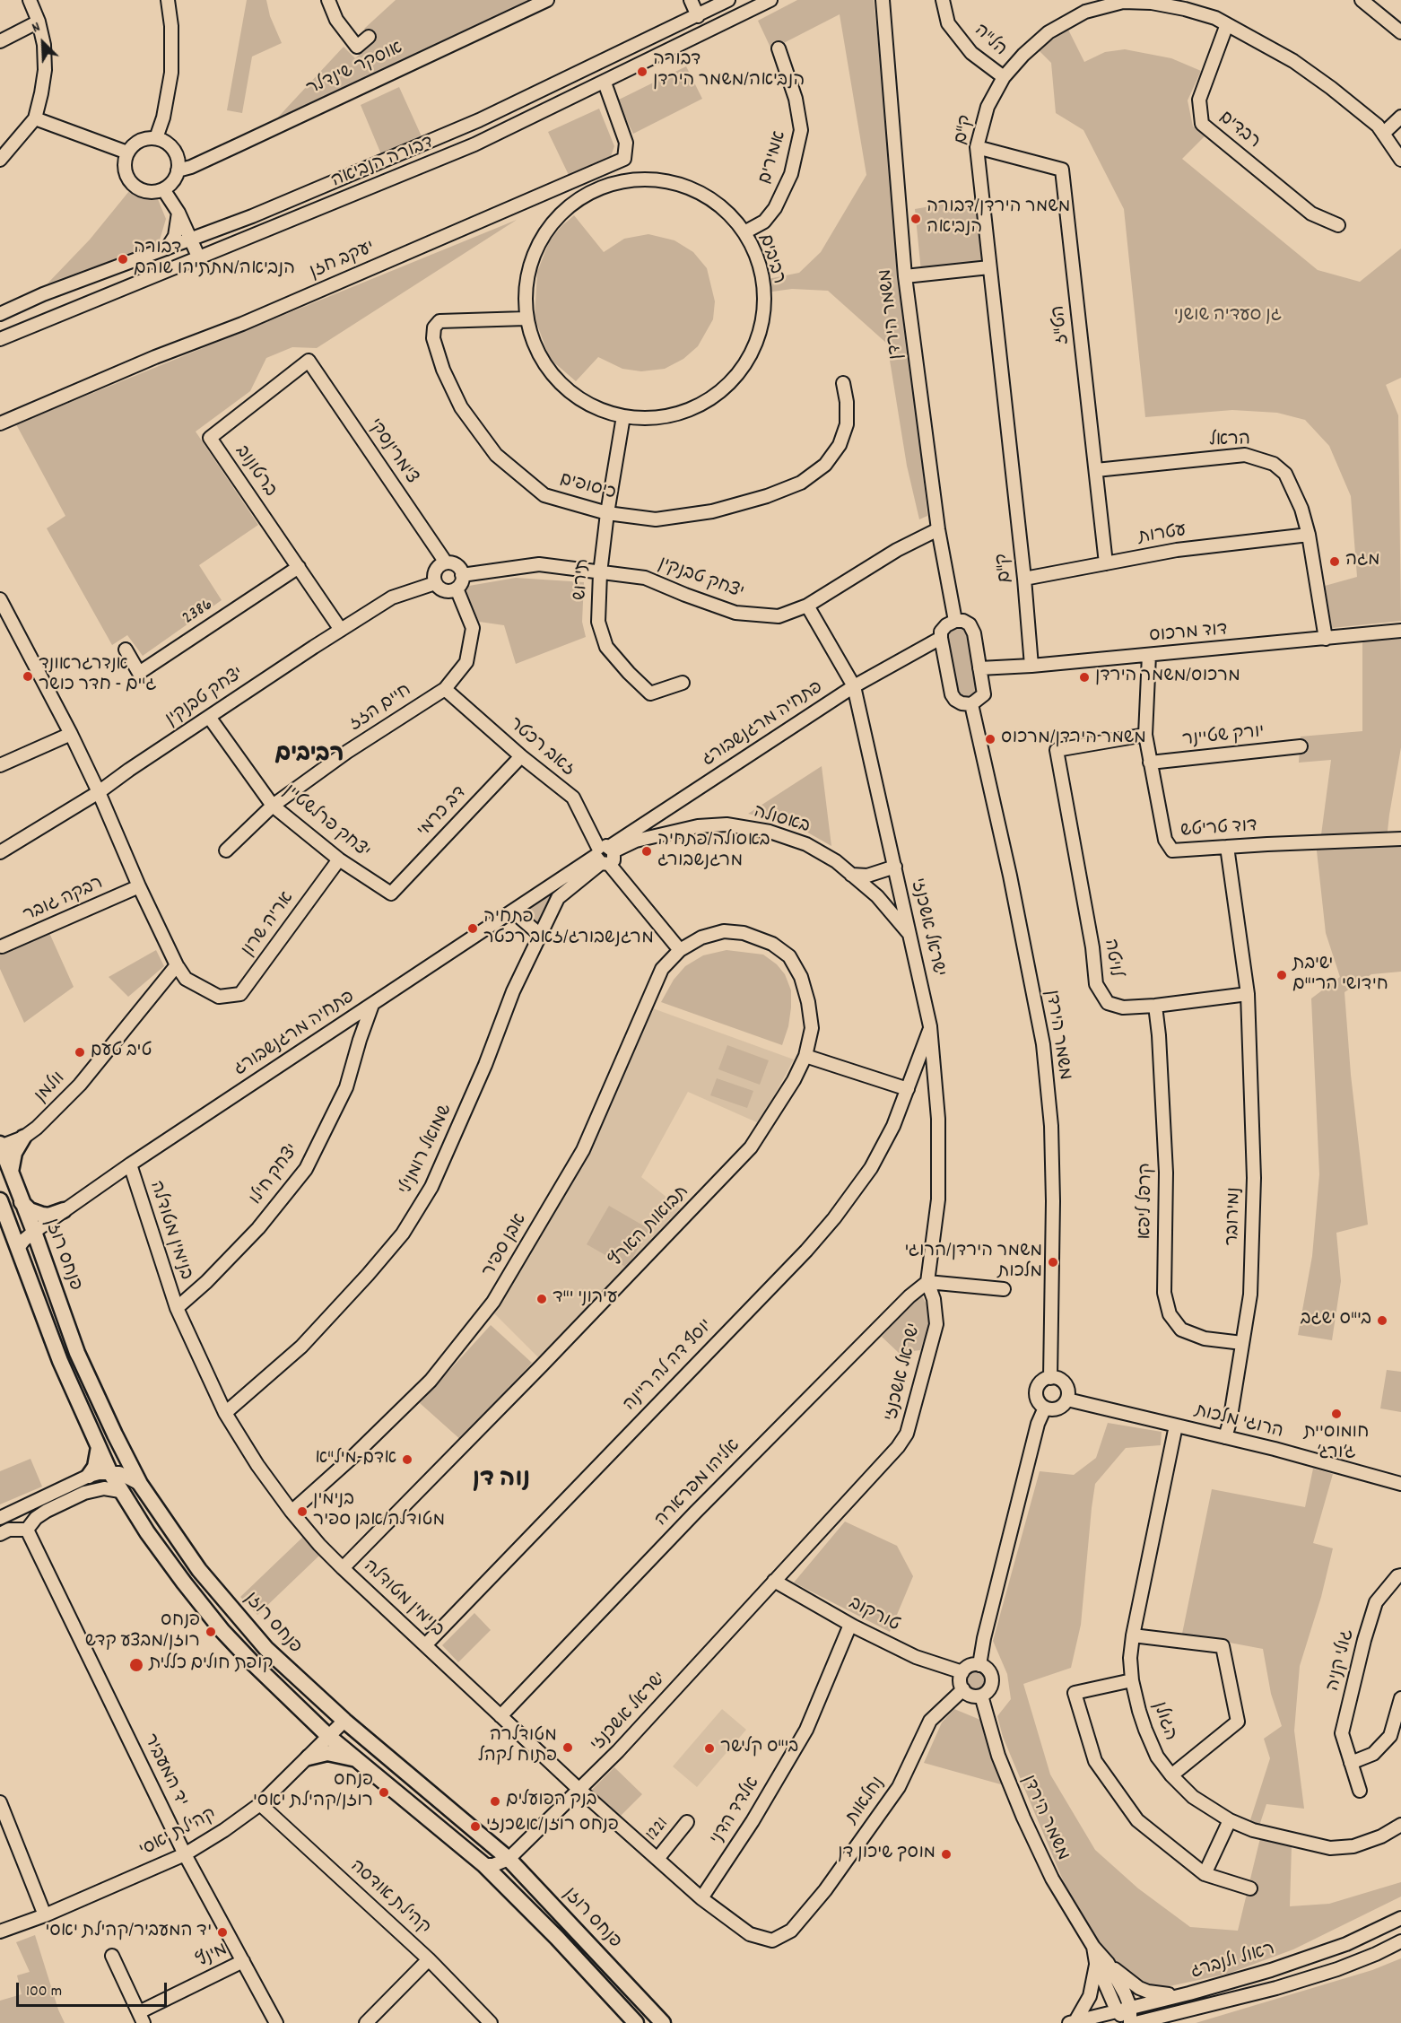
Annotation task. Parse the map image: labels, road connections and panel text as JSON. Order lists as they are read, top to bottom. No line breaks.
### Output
{"streets":{"main road":["פנחס רוזן"],"street":["הל\"ה","אוסקר שינדלר","ק\"ם","רבדים","אמירים","דבורה הנביאה","רביבים","יעקב חזן","משמר הירדן","הט\"ז","הראל","צ'מרינסקי","ברטונוב","כיסופים","עטרות","תירוש","יצחק טבנקין","2386","דוד מרכוס","חיים הזז","פתחיה מרגנשבורג","יורק שטיינר","זאב רכטר","דב כרמי","באסולה","יצחק פרלשטיין","דוד טריטש","רבקה גובר","אריה שרון","ישראל אשכנזי","לויטה","וולמן","שמואל רומנילי","יצחק חילו","קרפל ליפא","נמירובר","תבואות הארץ","בנימין מטודלה","אבן ספיר","יוסף דה לה ריינה","הרוגי מלכות","אליהו מפרארה","טורקוב","גולי קניה","הגולן","יד המעביר","נחלאות","אלדד הדני","1221","קהילת יאסי","קהילת אודסה","מינץ","ראול ולנברג"]},"crossings":[["הל\"ה","ק\"ם"],["ק\"ם","רבדים"],["ק\"ם","הט\"ז"],["ק\"ם","עטרות"],["ק\"ם","דוד מרכוס"],["אמירים","רביבים"],["דבורה הנביאה","יעקב חזן"],["רביבים","כיסופים"],["רביבים","תירוש"],["משמר הירדן","יצחק טבנקין"],["משמר הירדן","הרוגי מלכות"],["משמר הירדן","טורקוב"],["משמר הירדן","נחלאות"],["משמר הירדן","ראול ולנברג"],["הט\"ז","הראל"],["הט\"ז","עטרות"],["הראל","עטרות"],["הראל","דוד מרכוס"],["צ'מרינסקי","ברטונוב"],["צ'מרינסקי","יצחק טבנקין"],["צ'מרינסקי","חיים הזז"],["ברטונוב","יצחק טבנקין"],["ברטונוב","2386"],["כיסופים","תירוש"],["תירוש","יצחק טבנקין"],["יצחק טבנקין","חיים הזז"],["יצחק טבנקין","יצחק פרלשטיין"],["יצחק טבנקין","ישראל אשכנזי"],["דוד מרכוס","דוד טריטש"],["חיים הזז","זאב רכטר"],["חיים הזז","יצחק פרלשטיין"],["פתחיה מרגנשבורג","זאב רכטר"],["פתחיה מרגנשבורג","באסולה"],["פתחיה מרגנשבורג","ישראל אשכנזי"],["פתחיה מרגנשבורג","שמואל רומנילי"],["פתחיה מרגנשבורג","יצחק חילו"],["פתחיה מרגנשבורג","בנימין מטודלה"],["פתחיה מרגנשבורג","פנחס רוזן"],["יורק שטיינר","דוד טריטש"],["זאב רכטר","דב כרמי"],["זאב רכטר","באסולה"],["זאב רכטר","שמואל רומנילי"],["זאב רכטר","תבואות הארץ"],["זאב רכטר","אבן ספיר"],["דב כרמי","יצחק פרלשטיין"],["באסולה","ישראל אשכנזי"],["באסולה","שמואל רומנילי"],["יצחק פרלשטיין","אריה שרון"],["דוד טריטש","לויטה"],["אריה שרון","וולמן"],["ישראל אשכנזי","בנימין מטודלה"],["ישראל אשכנזי","פנחס רוזן"],["ישראל אשכנזי","יוסף דה לה ריינה"],["ישראל אשכנזי","אליהו מפרארה"],["ישראל אשכנזי","טורקוב"],["לויטה","קרפל ליפא"],["לויטה","נמירובר"],["וולמן","פנחס רוזן"],["שמואל רומנילי","בנימין מטודלה"],["יצחק חילו","בנימין מטודלה"],["קרפל ליפא","נמירובר"],["נמירובר","הרוגי מלכות"],["תבואות הארץ","בנימין מטודלה"],["תבואות הארץ","אבן ספיר"],["בנימין מטודלה","אבן ספיר"],["בנימין מטודלה","יוסף דה לה ריינה"],["בנימין מטודלה","אליהו מפרארה"],["בנימין מטודלה","נחלאות"],["בנימין מטודלה","אלדד הדני"],["בנימין מטודלה","1221"],["פנחס רוזן","קהילת יאסי"],["הרוגי מלכות","הגולן"],["טורקוב","נחלאות"],["טורקוב","אלדד הדני"],["יד המעביר","קהילת יאסי"],["יד המעביר","מינץ"],["קהילת יאסי","קהילת אודסה"]],"districts":["רביבים","נוה דן"],"parks":["גן סעדיה שושני"],"places":["דבורה הנביאה/משמר הירדן","משמר הירדן/דבורה הנביאה","דבורה הנביאה/מתתיהו שוהם","מגה","אנדרגראונד ג'ים - חדר כושר","מרכוס/משמר הירדן","משמר הירדן/מרכוס","באסולה/פתחיה מרגנשבורג","פתחיה מרגנשבורג/זאב רכטר","ישיבת חידושי הרי\"ם","טיב טעם","משמר הירדן/הרוגי מלכות","עירוני י\"ד","בי\"ס ישגב","חומוסיית ג׳ורג׳","אדם-מיל\"א","בנימין מטודלה/אבן ספיר","פנחס רוזן/מבצע קדש","קופת חולים כללית","מטודלרה פתוח לקהל","בי\"ס קלישר","פנחס רוזן/קהילת יאסי","בנק הפועלים","פנחס רוזן/אשכנזי","מוסך שיכון דן","יד המעביר/קהילת יאסי"],"scale_bar":"100 m","north":"top left"}
